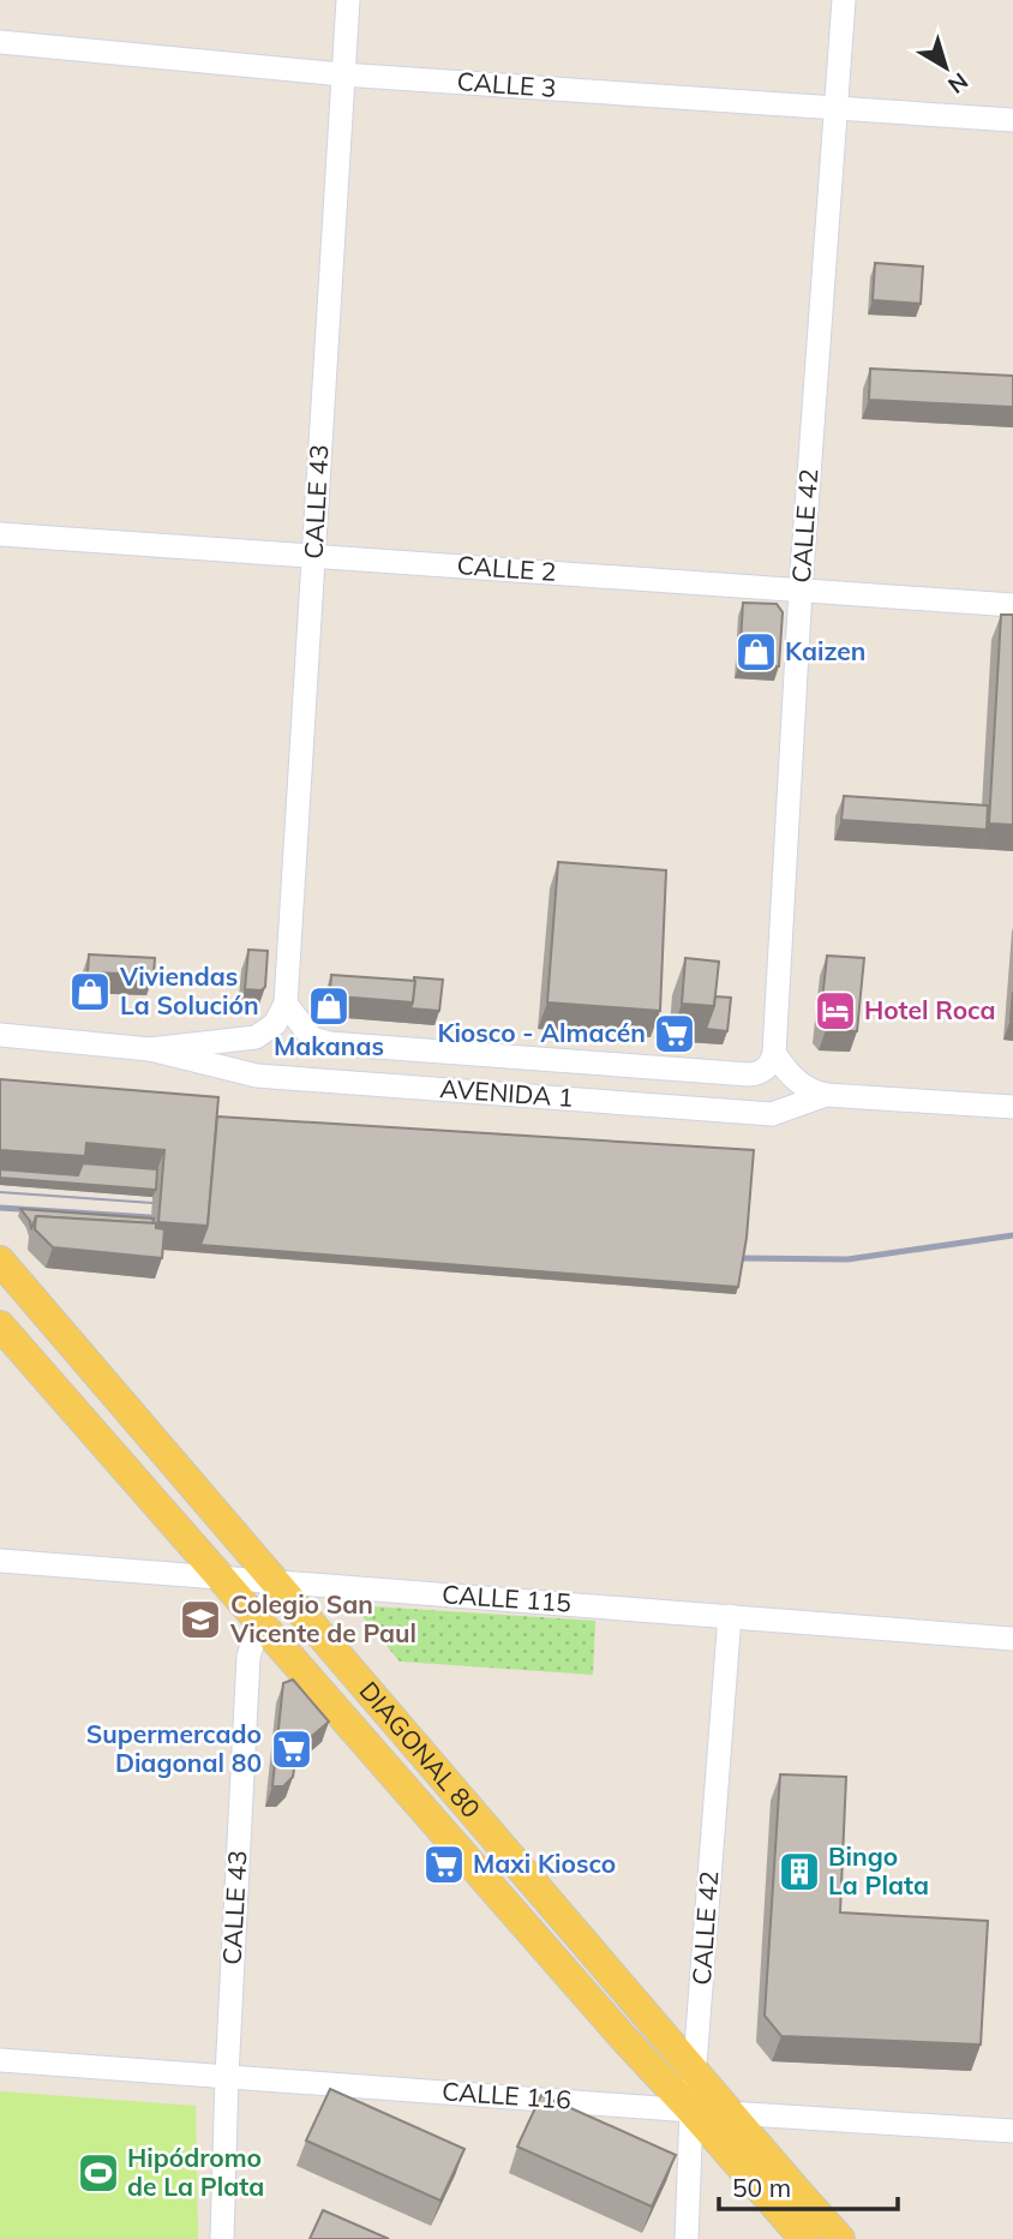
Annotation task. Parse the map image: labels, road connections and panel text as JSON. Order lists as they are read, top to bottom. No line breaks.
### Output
{"streets":{"main road":["DIAGONAL 80"],"street":["CALLE 3","CALLE 43","CALLE 42","CALLE 2","AVENIDA 1","CALLE 115","CALLE 116"]},"crossings":[["CALLE 3","CALLE 43"],["CALLE 3","CALLE 42"],["CALLE 43","CALLE 2"],["CALLE 43","AVENIDA 1"],["CALLE 43","CALLE 115"],["CALLE 43","DIAGONAL 80"],["CALLE 43","CALLE 116"],["CALLE 42","CALLE 2"],["CALLE 42","AVENIDA 1"],["CALLE 42","CALLE 115"],["CALLE 42","DIAGONAL 80"],["CALLE 42","CALLE 116"],["CALLE 115","DIAGONAL 80"],["DIAGONAL 80","CALLE 116"]],"places":{"shop":["Kaizen","Viviendas La Solución","Makanas"],"hotel":["Hotel Roca"],"supermarket":["Kiosco - Almacén","Supermercado Diagonal 80","Maxi Kiosco"],"school or university":["Colegio San Vicente de Paul"],"building":["Bingo La Plata"],"sports":["Hipódromo de La Plata"]},"scale_bar":"50 m","north":"bottom right"}
